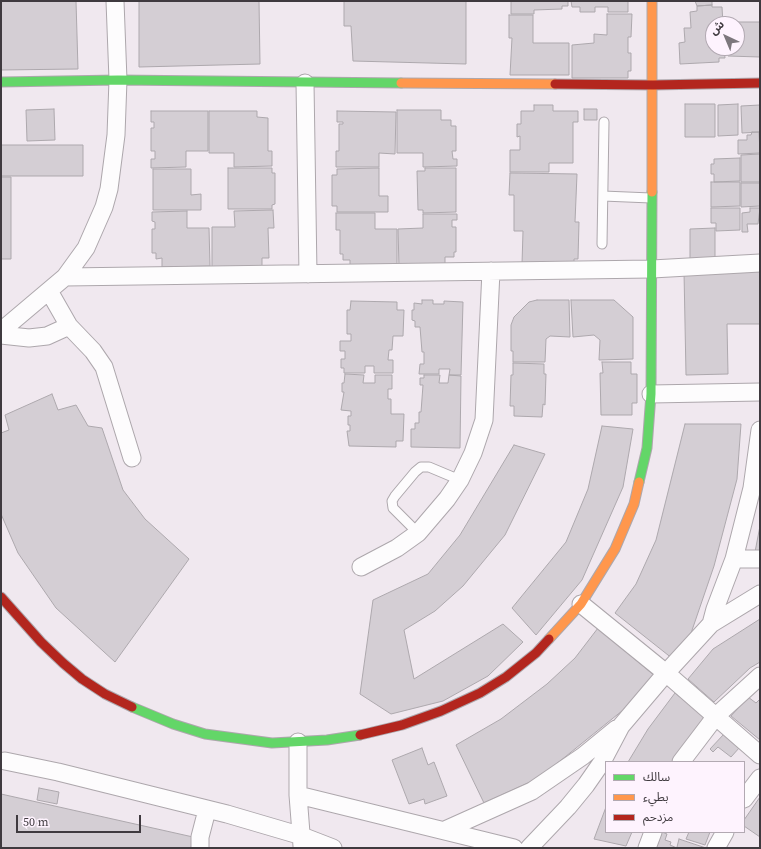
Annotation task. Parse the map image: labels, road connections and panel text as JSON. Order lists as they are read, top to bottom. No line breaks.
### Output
{"legend":["سالك","بطيء","مزدحم"],"scale_bar":"50 m","north":"top left"}
